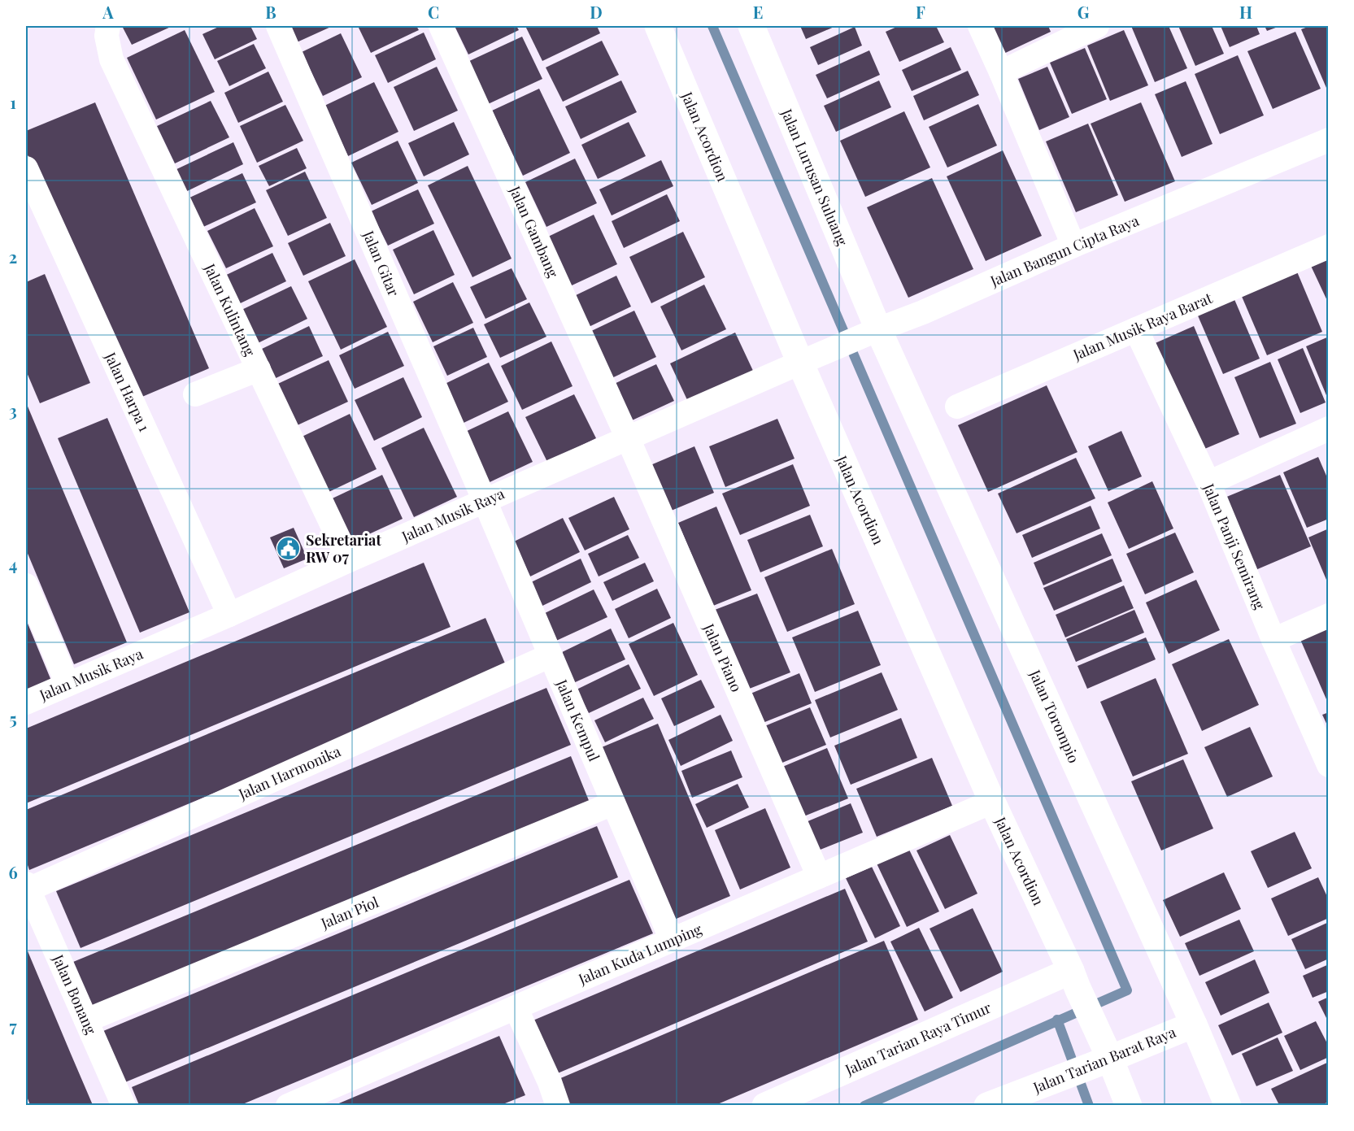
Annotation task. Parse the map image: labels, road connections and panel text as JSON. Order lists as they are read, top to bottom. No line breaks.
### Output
{"streets":{"street":["Jalan Acordion","Jalan Lurusan Suluang","Jalan Gambang","Jalan Bangun Cipta Raya","Jalan Gitar","Jalan Kulintang","Jalan Musik Raya Barat","Jalan Harpa 1","Jalan Musik Raya","Jalan Panji Semirang","Jalan Piano","Jalan Torompio","Jalan Kempul","Jalan Harmonika","Jalan Piol","Jalan Kuda Lumping","Jalan Bonang","Jalan Tarian Raya Timur","Jalan Tarian Barat Raya"]},"crossings":[["Jalan Acordion","Jalan Bangun Cipta Raya"],["Jalan Acordion","Jalan Musik Raya"],["Jalan Acordion","Jalan Kuda Lumping"],["Jalan Acordion","Jalan Tarian Raya Timur"],["Jalan Lurusan Suluang","Jalan Bangun Cipta Raya"],["Jalan Lurusan Suluang","Jalan Torompio"],["Jalan Gambang","Jalan Musik Raya"],["Jalan Gambang","Jalan Piano"],["Jalan Bangun Cipta Raya","Jalan Musik Raya"],["Jalan Bangun Cipta Raya","Jalan Torompio"],["Jalan Gitar","Jalan Musik Raya"],["Jalan Gitar","Jalan Kempul"],["Jalan Kulintang","Jalan Musik Raya"],["Jalan Musik Raya Barat","Jalan Panji Semirang"],["Jalan Harpa 1","Jalan Musik Raya"],["Jalan Musik Raya","Jalan Piano"],["Jalan Musik Raya","Jalan Kempul"],["Jalan Piano","Jalan Kuda Lumping"],["Jalan Torompio","Jalan Tarian Barat Raya"],["Jalan Kempul","Jalan Harmonika"],["Jalan Kempul","Jalan Piol"],["Jalan Kempul","Jalan Kuda Lumping"],["Jalan Harmonika","Jalan Bonang"],["Jalan Piol","Jalan Bonang"]],"places":{"public building":["Sekretariat RW 07"]},"grid":{"columns":["A","B","C","D","E","F","G","H"],"rows":["1","2","3","4","5","6","7"]}}
